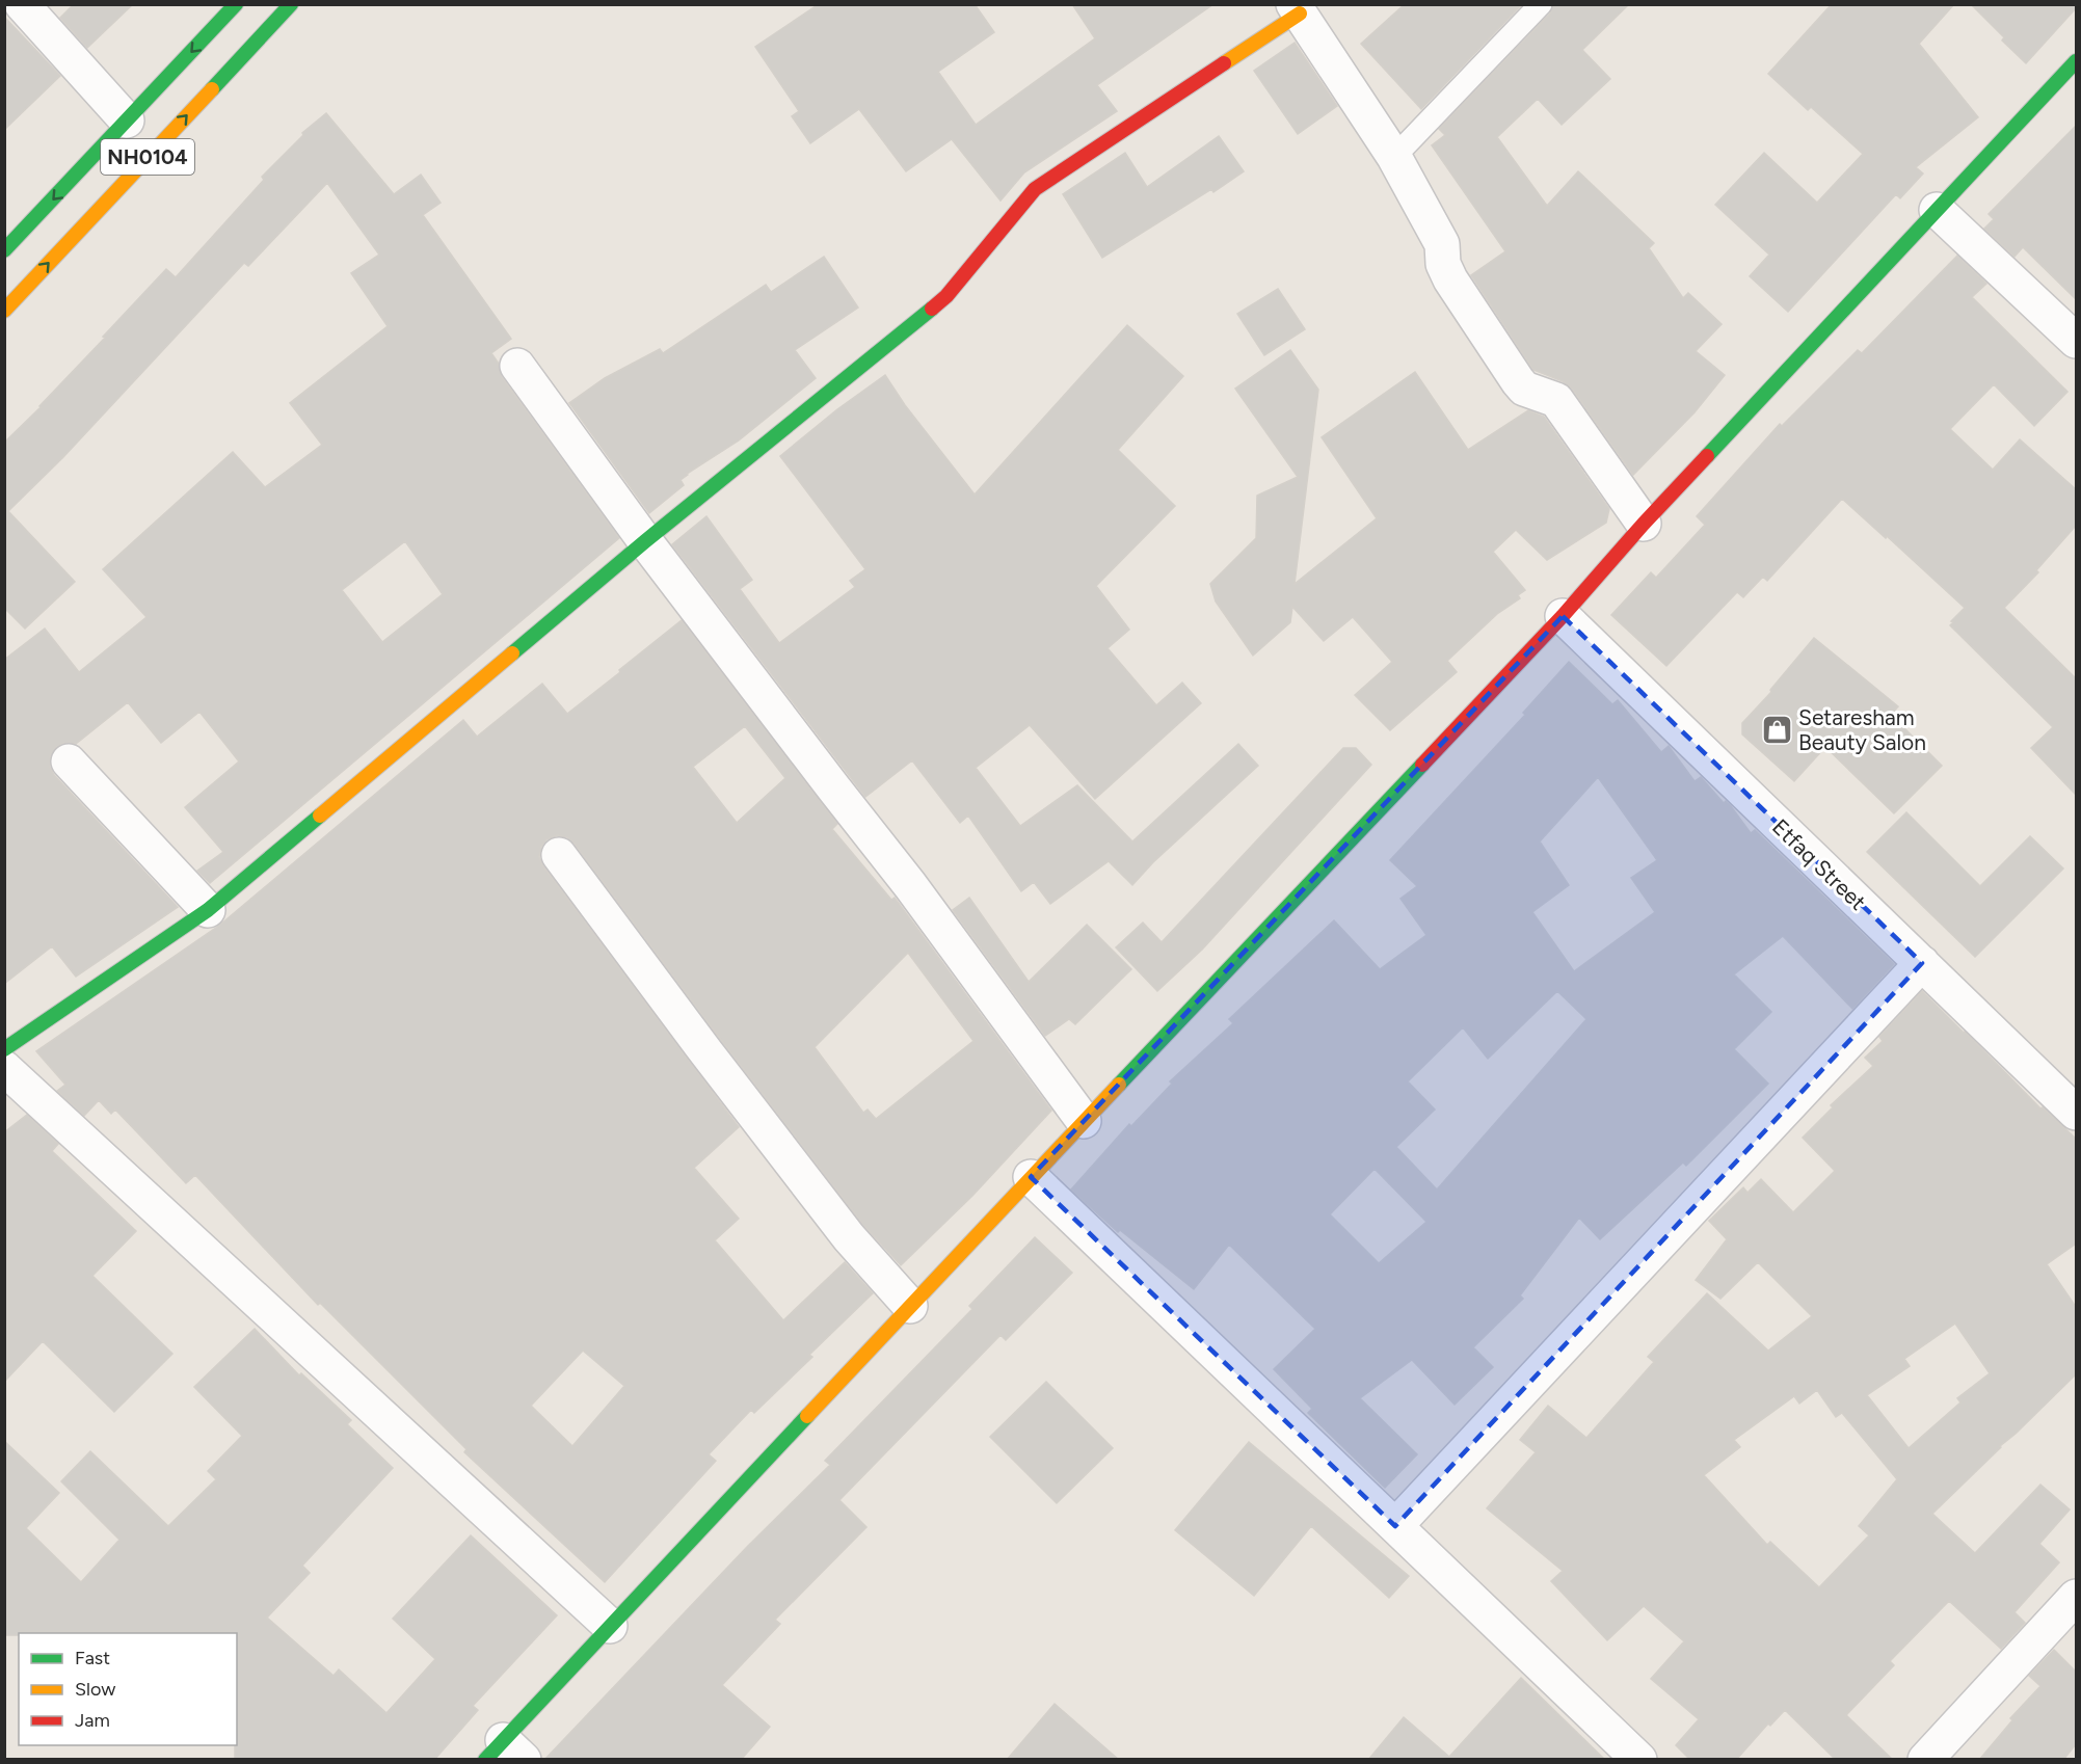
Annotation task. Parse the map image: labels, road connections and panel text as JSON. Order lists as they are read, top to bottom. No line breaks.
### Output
{"streets":{"main road":["NH0104"],"street":["Etfaq Street"]},"places":{"shop":["Setaresham Beauty Salon"]},"legend":["Fast","Slow","Jam"]}
